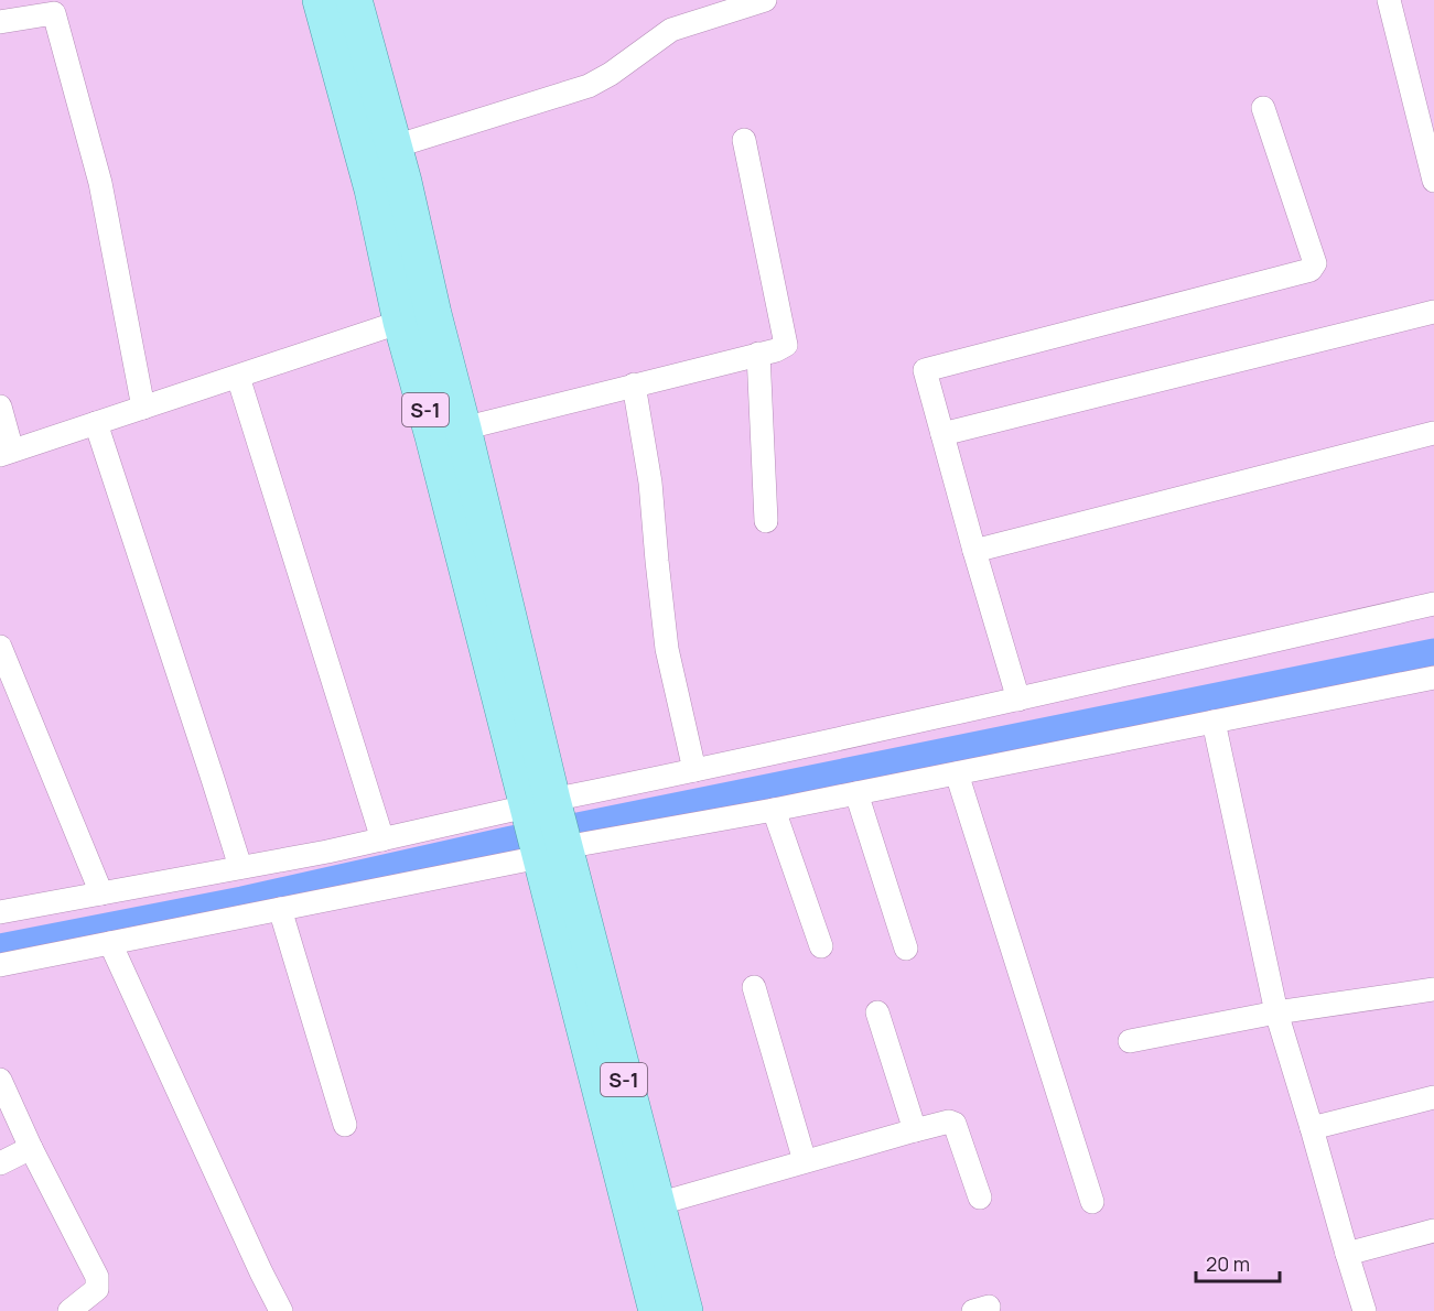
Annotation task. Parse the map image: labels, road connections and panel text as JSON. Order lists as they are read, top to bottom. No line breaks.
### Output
{"streets":{"main road":["S-1"]},"scale_bar":"20 m"}
